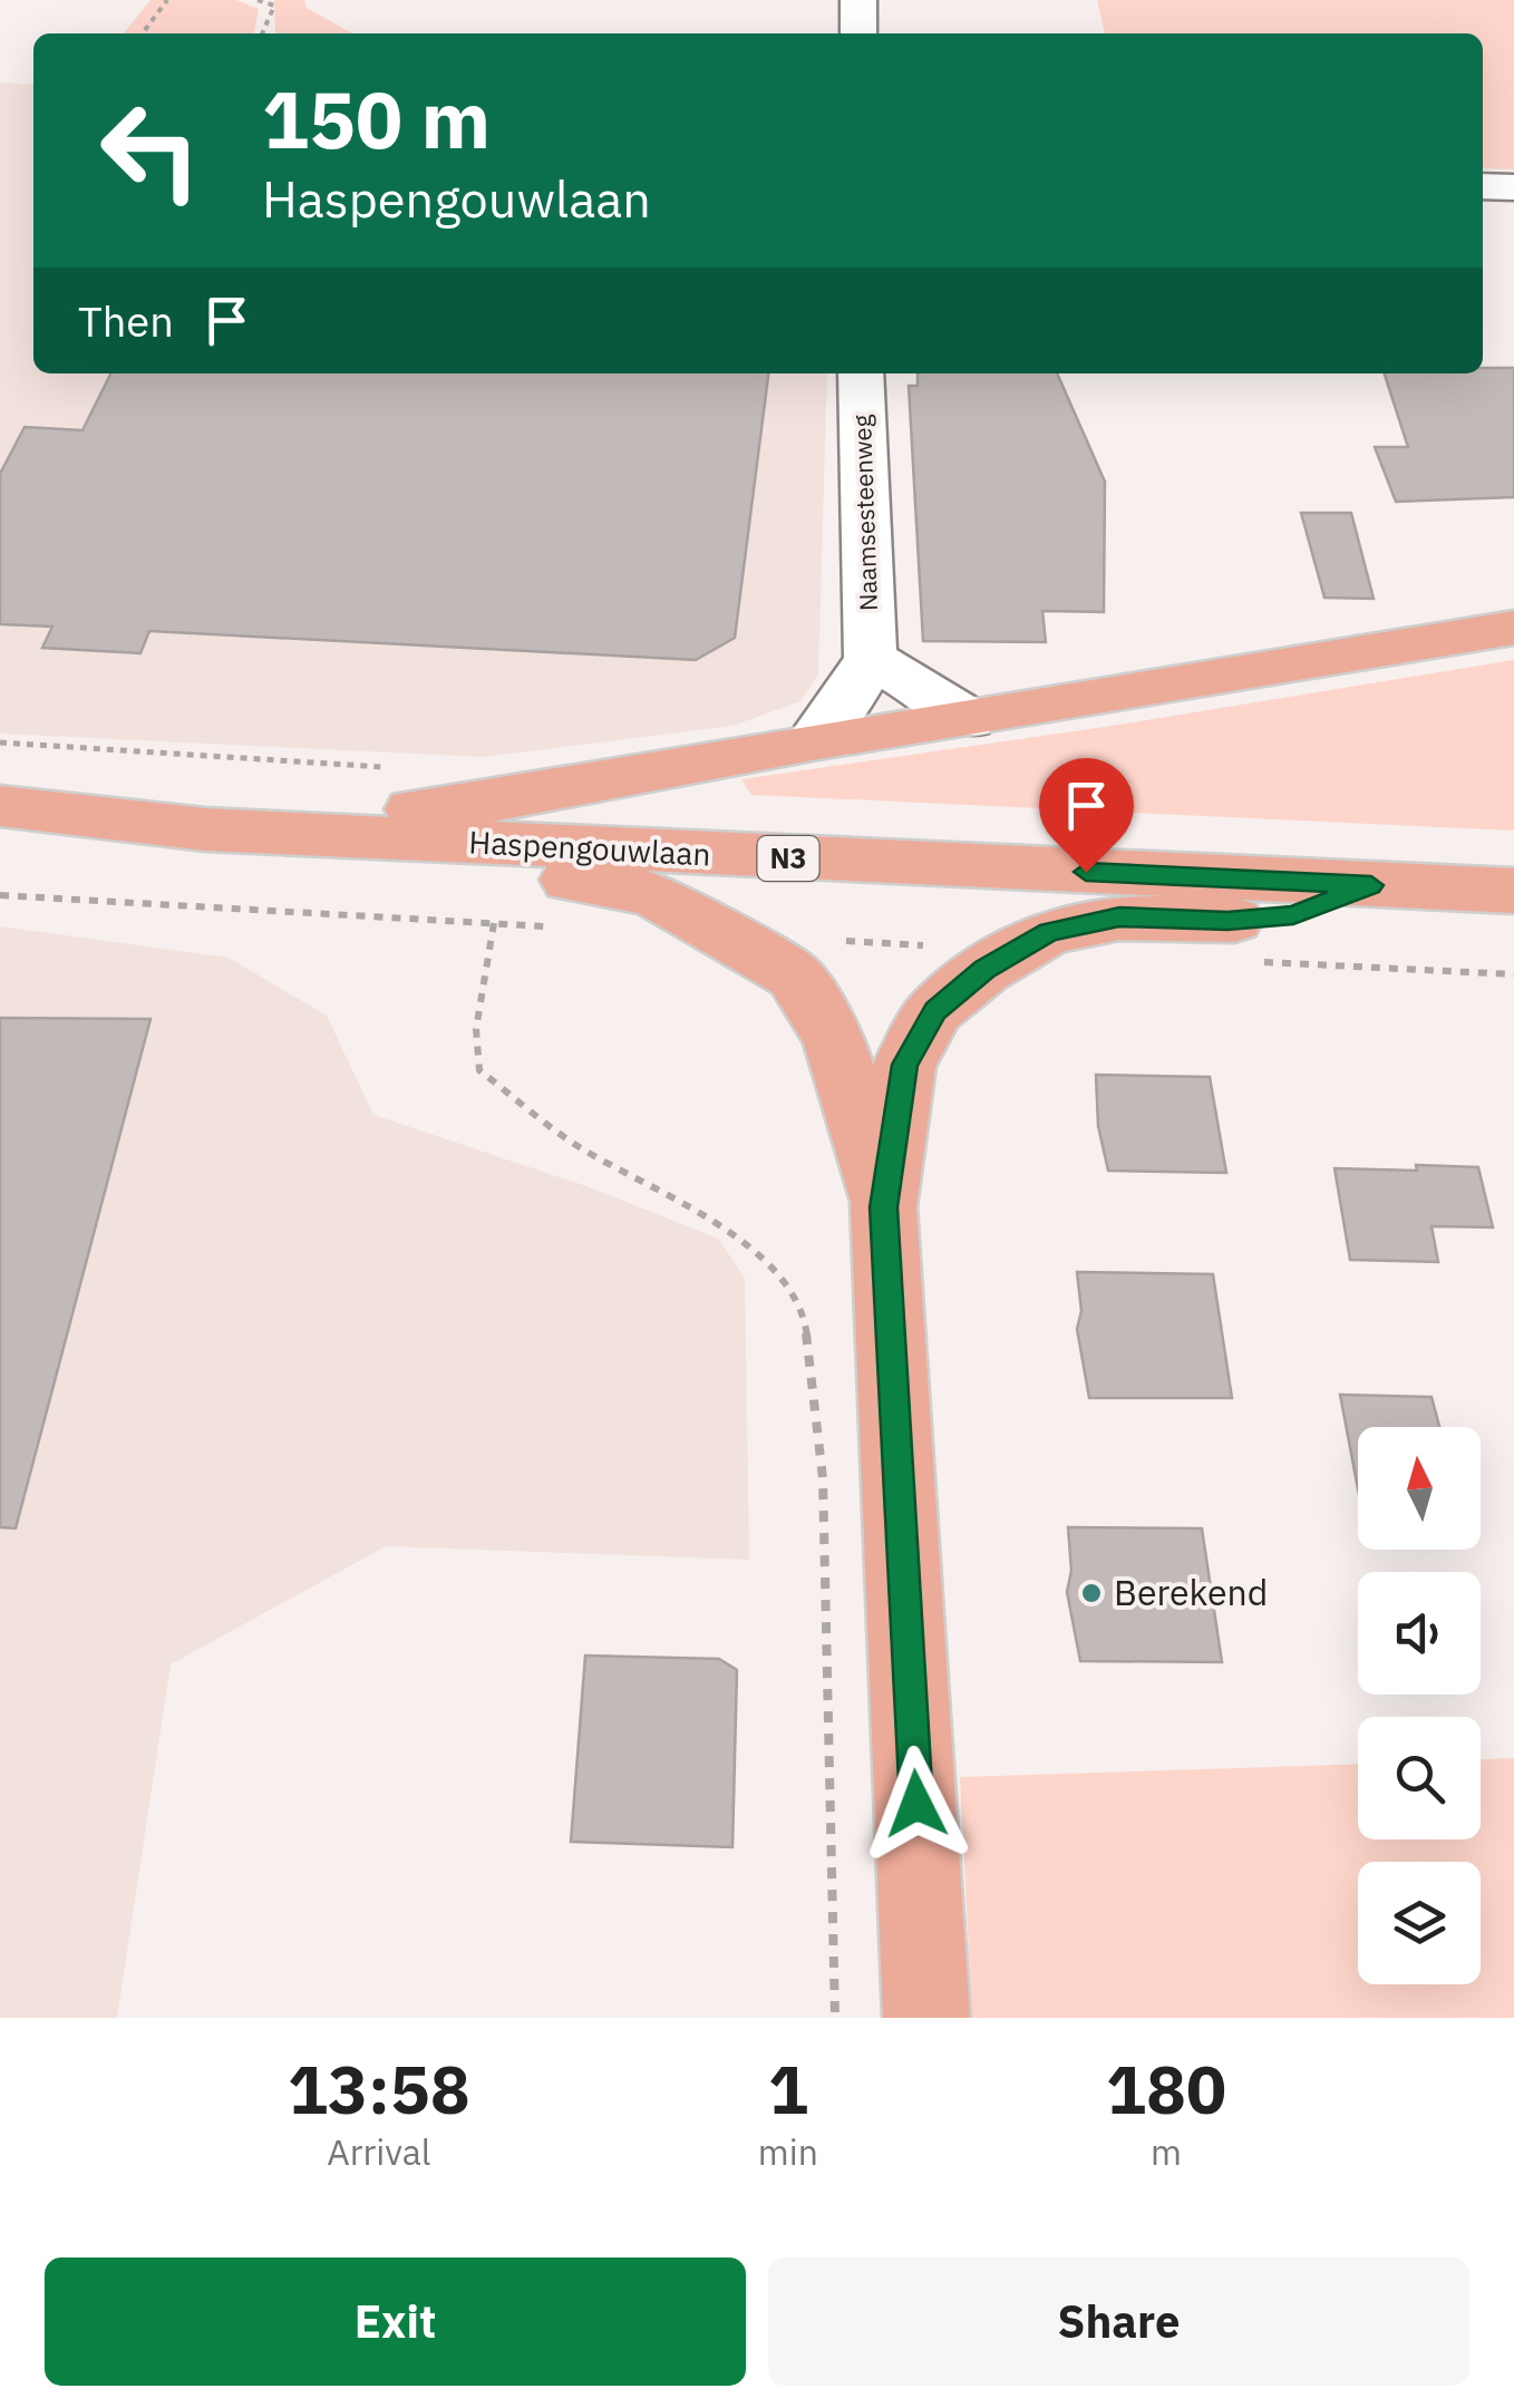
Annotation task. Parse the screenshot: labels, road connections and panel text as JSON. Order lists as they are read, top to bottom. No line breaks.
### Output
{"streets":{"main road":["Haspengouwlaan","N3"],"street":["Naamsesteenweg"]},"places":["Berekend"],"north":"top","page":{"turn":["150 m","Haspengouwlaan"],"then":"Then","eta":["13:58","Arrival","1","min","180","m"],"buttons":["Exit","Share"]}}
